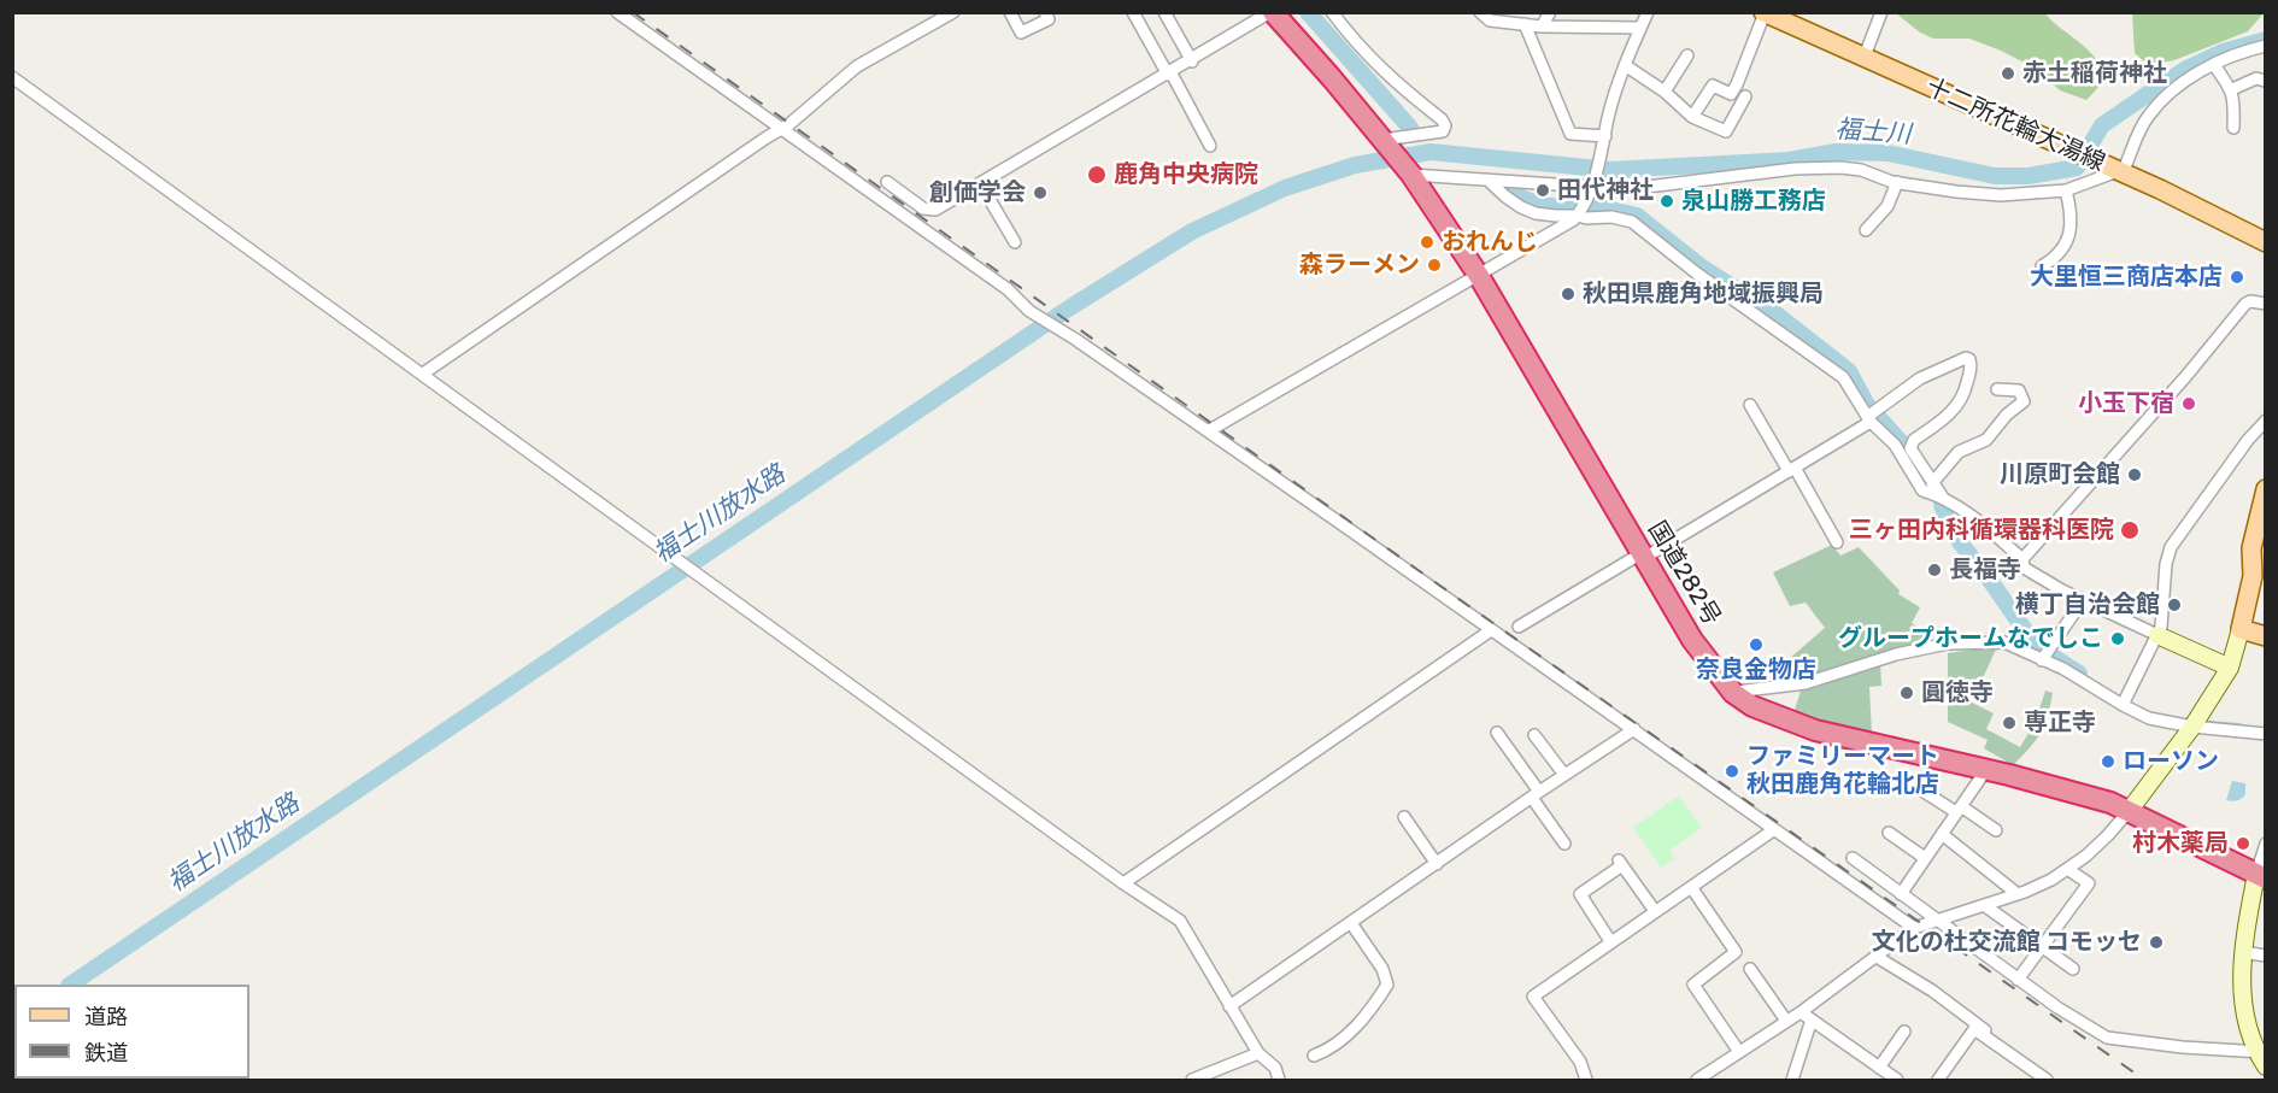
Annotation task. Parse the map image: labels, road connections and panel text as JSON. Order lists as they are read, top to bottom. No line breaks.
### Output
{"streets":{"highway":["国道282号"],"main road":["十二所花輪大湯線"]},"water":["福士川","福士川放水路"],"places":["赤土稲荷神社","鹿角中央病院","田代神社","創価学会","泉山勝工務店","おれんじ","森ラーメン","大里恒三商店本店","秋田県鹿角地域振興局","小玉下宿","川原町会館","三ヶ田内科循環器科医院","長福寺","横丁自治会館","グループホームなでしこ","奈良金物店","圓徳寺","専正寺","ローソン","ファミリーマート 秋田鹿角花輪北店","村木薬局","文化の杜交流館 コモッセ"],"legend":["道路","鉄道"]}
